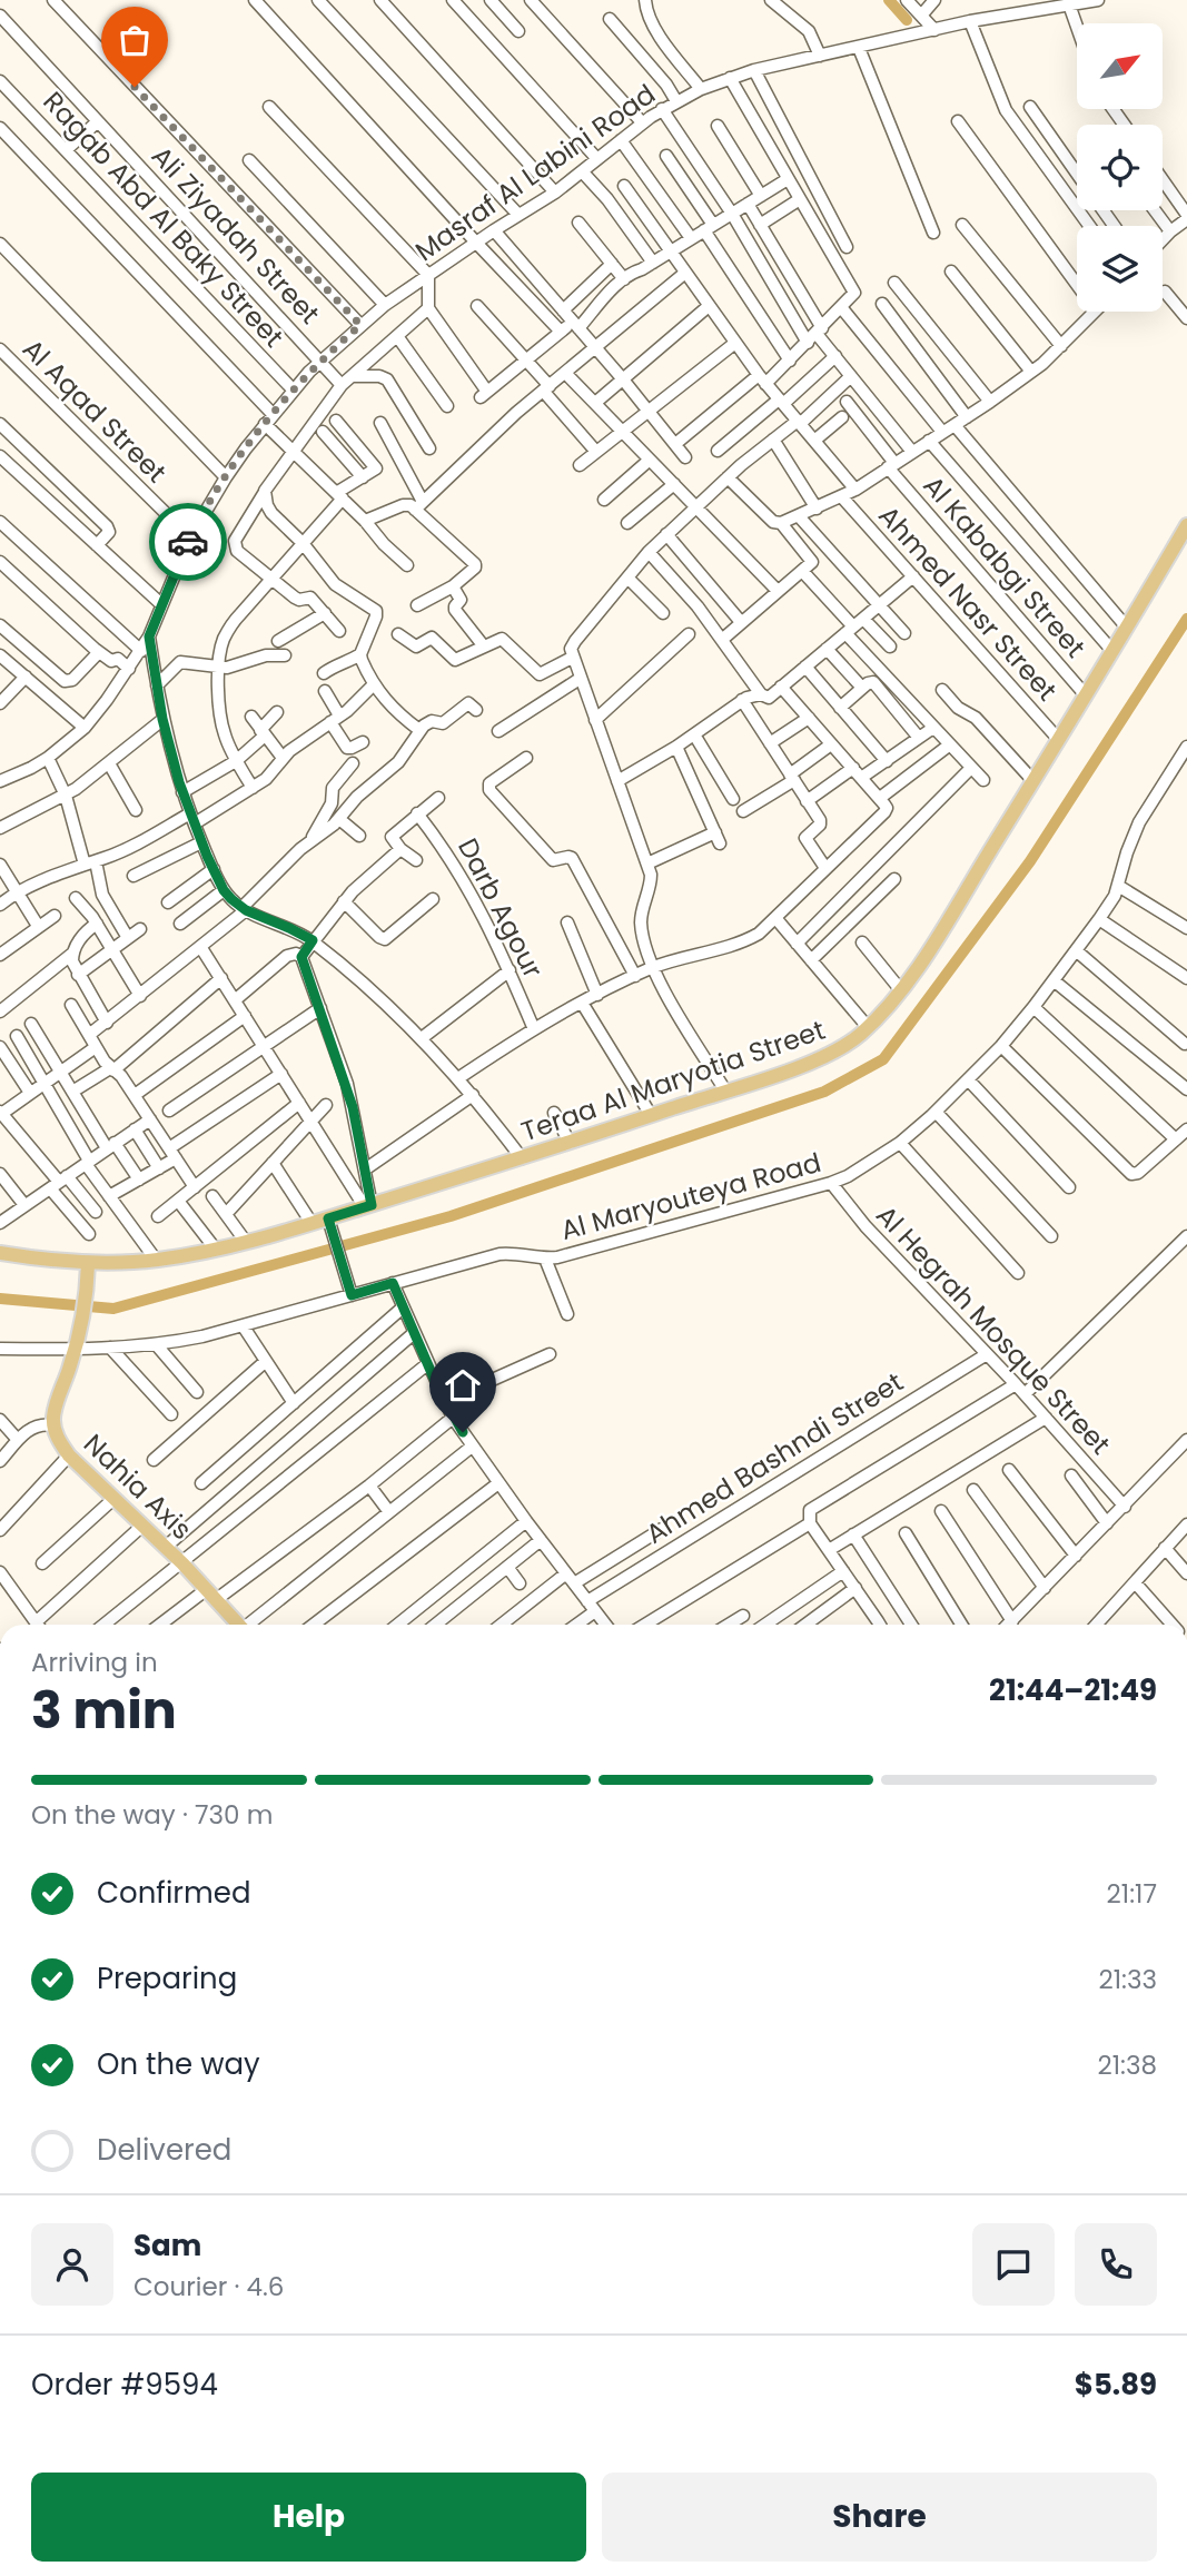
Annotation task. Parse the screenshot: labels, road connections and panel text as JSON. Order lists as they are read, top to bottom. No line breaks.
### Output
{"streets":{"main road":["Teraa Al Maryotia Street","Nahia Axis"],"street":["Masraf Al Labini Road","Ragab Abd Al Baky Street","Ali Ziyadah Street","Al Aqad Street","Al Kababgi Street","Ahmed Nasr Street","Darb Agour","Al Maryouteya Road","Al Hegrah Mosque Street","Ahmed Bashndi Street"]},"crossings":[["Masraf Al Labini Road","Ragab Abd Al Baky Street"],["Masraf Al Labini Road","Ali Ziyadah Street"],["Masraf Al Labini Road","Al Aqad Street"],["Al Kababgi Street","Teraa Al Maryotia Street"],["Ahmed Nasr Street","Teraa Al Maryotia Street"],["Teraa Al Maryotia Street","Nahia Axis"],["Al Maryouteya Road","Al Hegrah Mosque Street"],["Al Maryouteya Road","Nahia Axis"],["Al Hegrah Mosque Street","Ahmed Bashndi Street"]],"north":"top right","page":{"heading":["3 min","Arriving in","21:44–21:49"],"panel":["Sam","Courier · 4.6","Order #9594","$5.89"],"bar":"On the way · 730 m","list":[["Confirmed","21:17"],["Preparing","21:33"],["On the way","21:38"],"Delivered"],"buttons":["Help","Share"]}}
